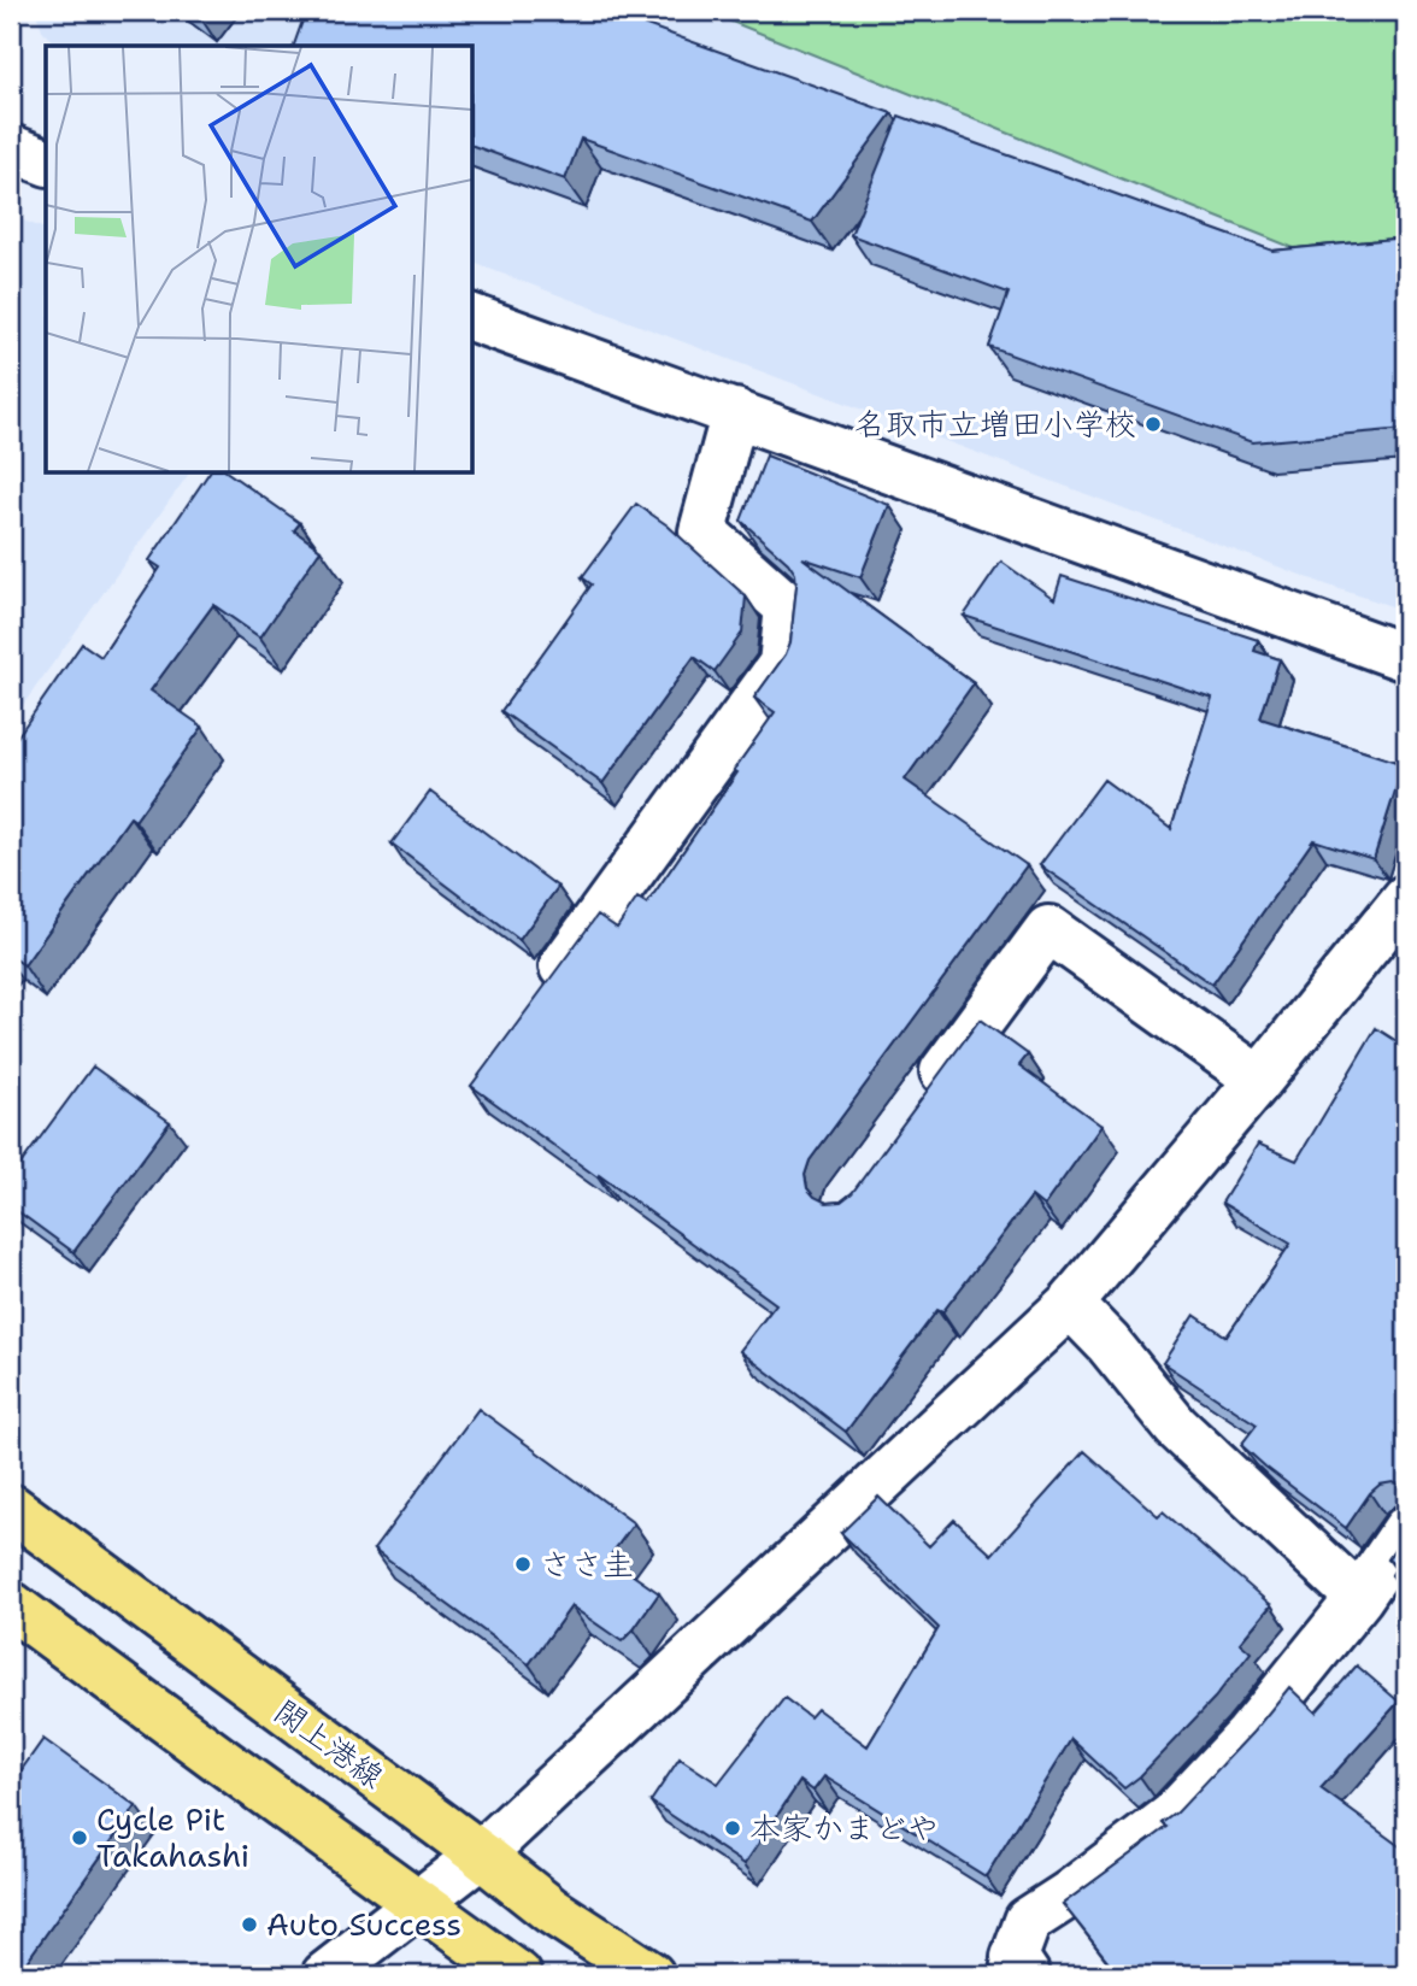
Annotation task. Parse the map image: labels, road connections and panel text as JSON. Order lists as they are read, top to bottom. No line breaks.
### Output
{"streets":{"main road":["閖上港線"]},"places":["名取市立増田小学校","ささ圭","本家かまどや","Cycle Pit Takahashi","Auto Success"]}
